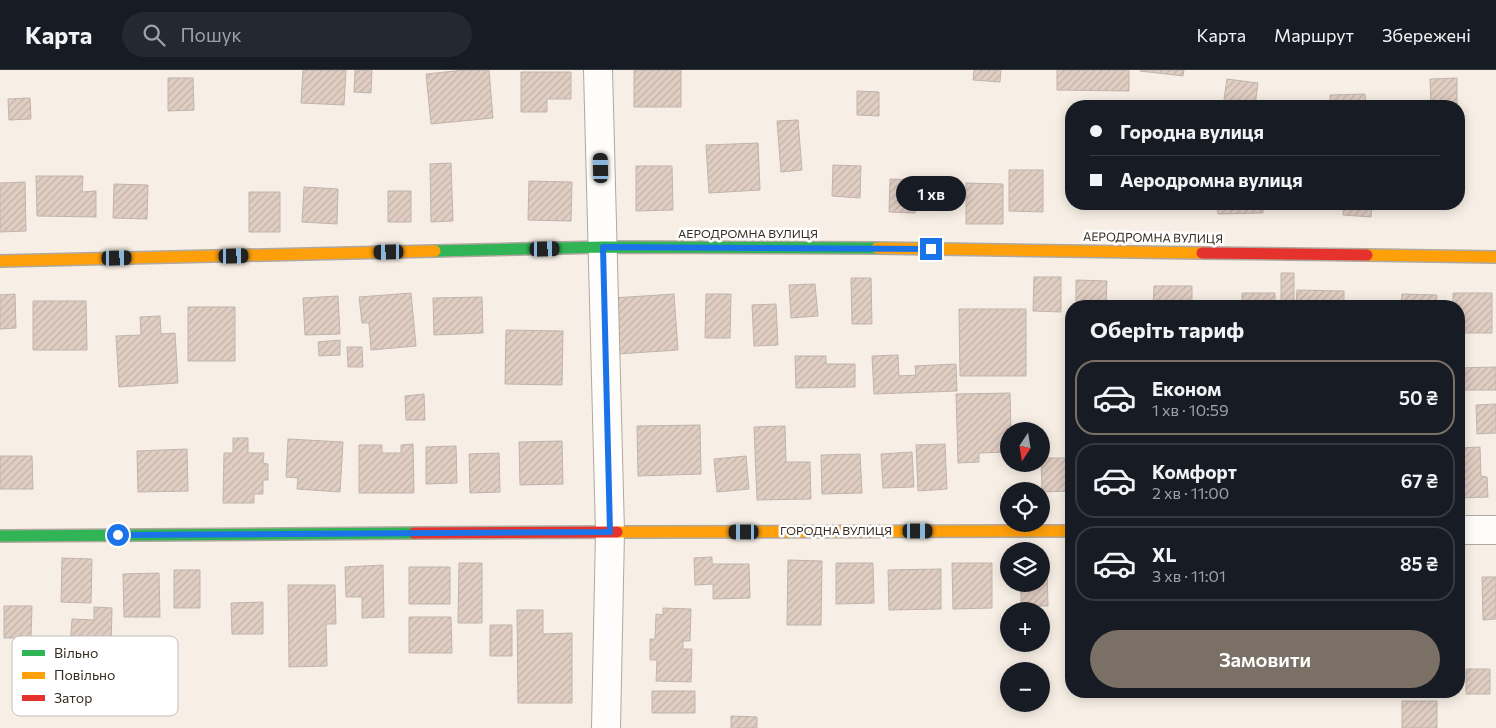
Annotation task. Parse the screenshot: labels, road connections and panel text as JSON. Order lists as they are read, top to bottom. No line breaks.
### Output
{"streets":{"street":["АЕРОДРОМНА ВУЛИЦЯ","ГОРОДНА ВУЛИЦЯ"]},"legend":["Вільно","Повільно","Затор"],"north":"bottom","page":{"header":"Карта","search":"Пошук","nav":["Карта","Маршрут","Збережені"],"banner":["Городна вулиця","Аеродромна вулиця"],"bubble":"1 хв","heading":"Оберіть тариф","list":[{"name":"Економ","note":"1 хв · 10:59","value":"50 ₴"},{"name":"Комфорт","note":"2 хв · 11:00","value":"67 ₴"},{"name":"XL","note":"3 хв · 11:01","value":"85 ₴"}],"map_buttons":["+","−"],"buttons":"Замовити"}}
